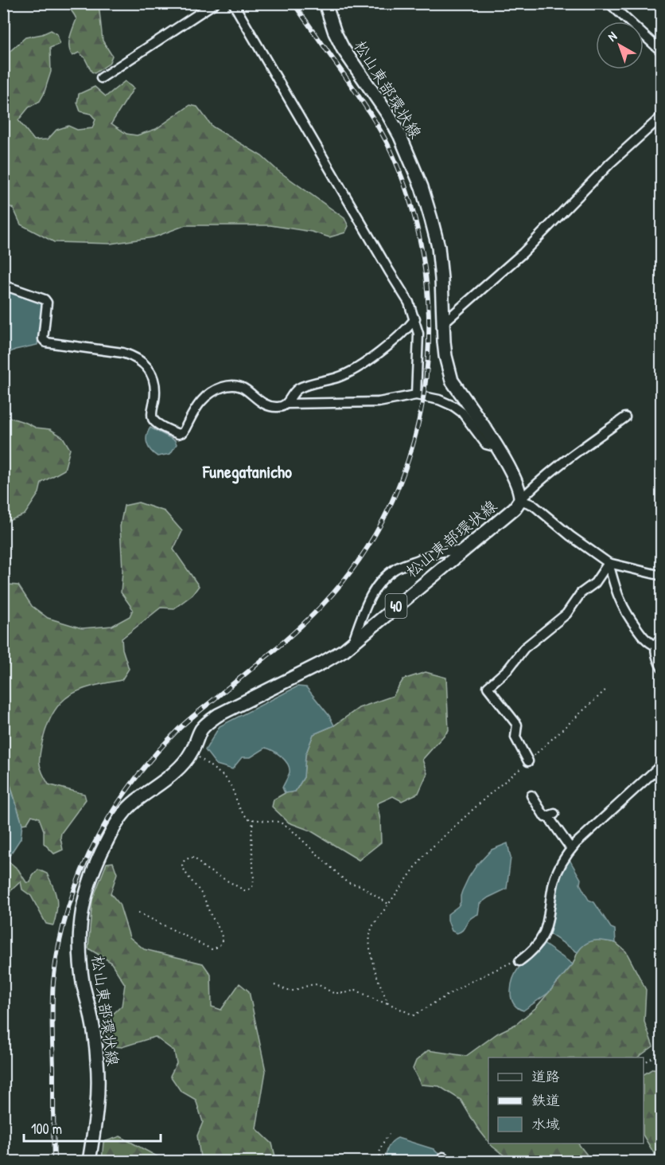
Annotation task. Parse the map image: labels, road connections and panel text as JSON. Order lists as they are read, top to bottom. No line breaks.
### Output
{"streets":{"main road":["松山東部環状線","40"]},"districts":["Funegatanicho"],"legend":["道路","鉄道","水域"],"scale_bar":"100 m","north":"top left"}
